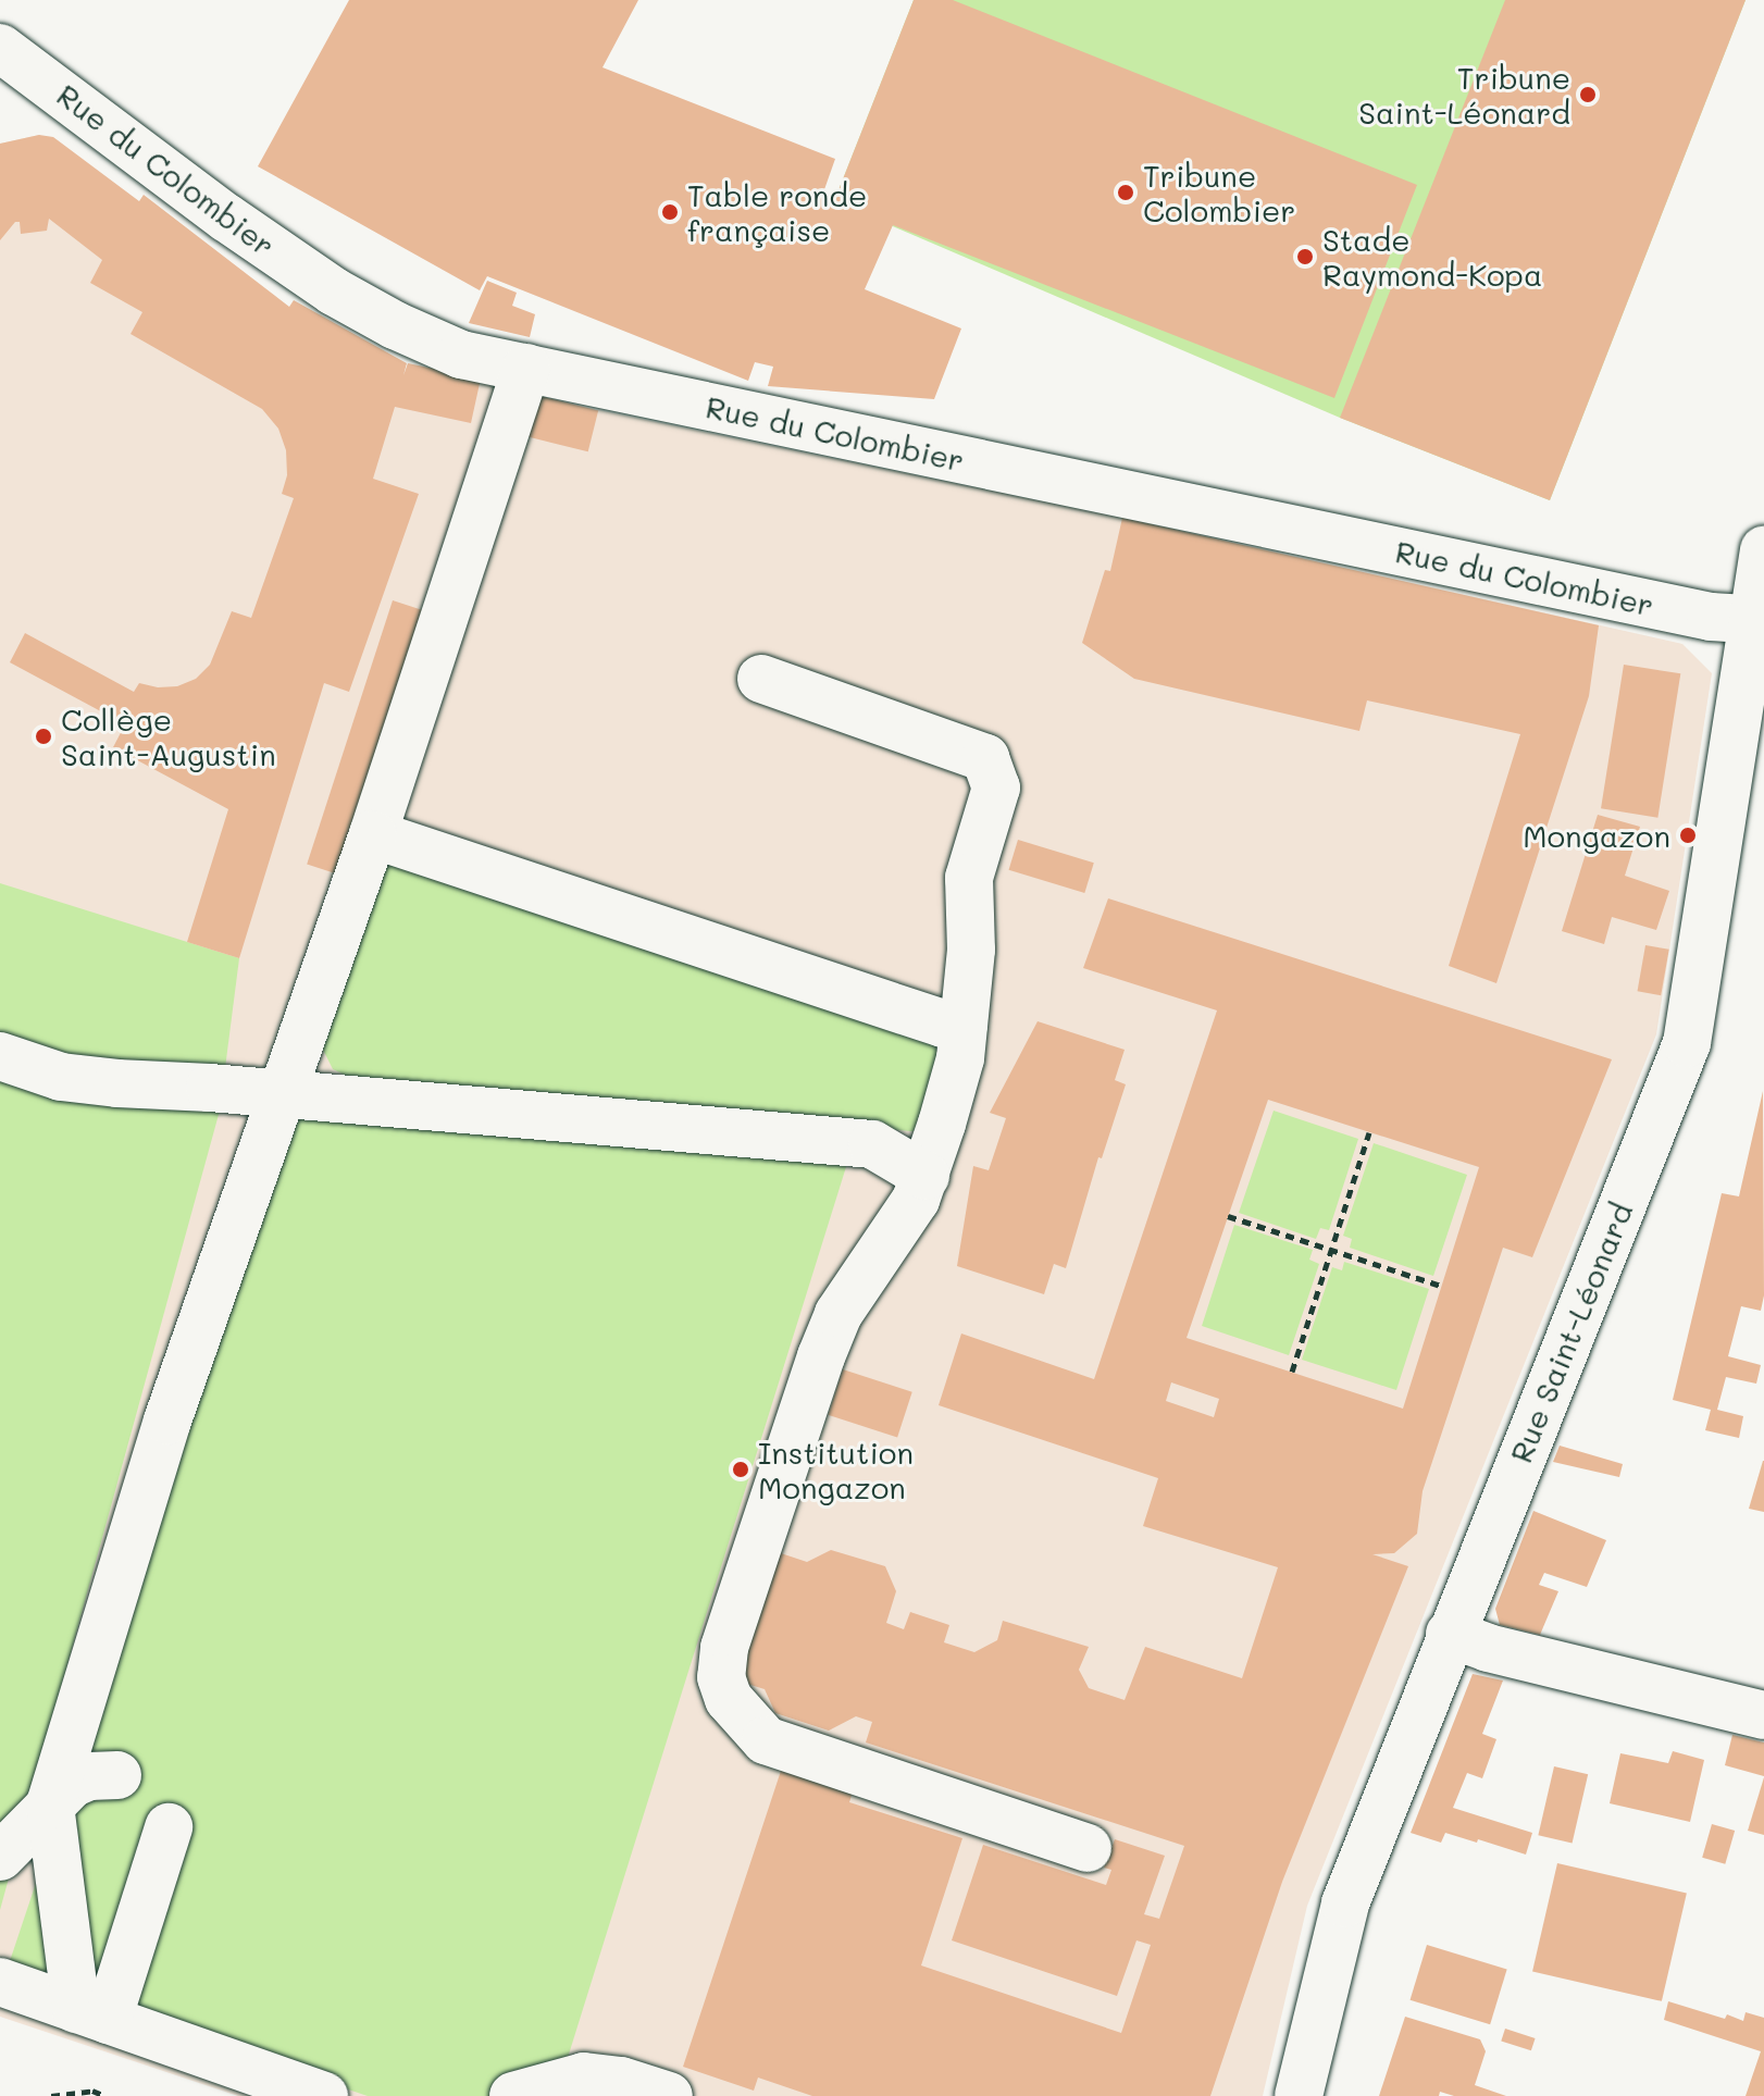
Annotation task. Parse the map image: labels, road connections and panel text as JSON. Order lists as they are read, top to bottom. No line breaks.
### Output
{"streets":{"street":["Rue du Colombier","Rue Saint-Léonard"]},"crossings":[["Rue du Colombier","Rue Saint-Léonard"]],"places":["Tribune Saint-Léonard","Tribune Colombier","Table ronde française","Stade Raymond-Kopa","Collège Saint-Augustin","Mongazon","Institution Mongazon"]}
